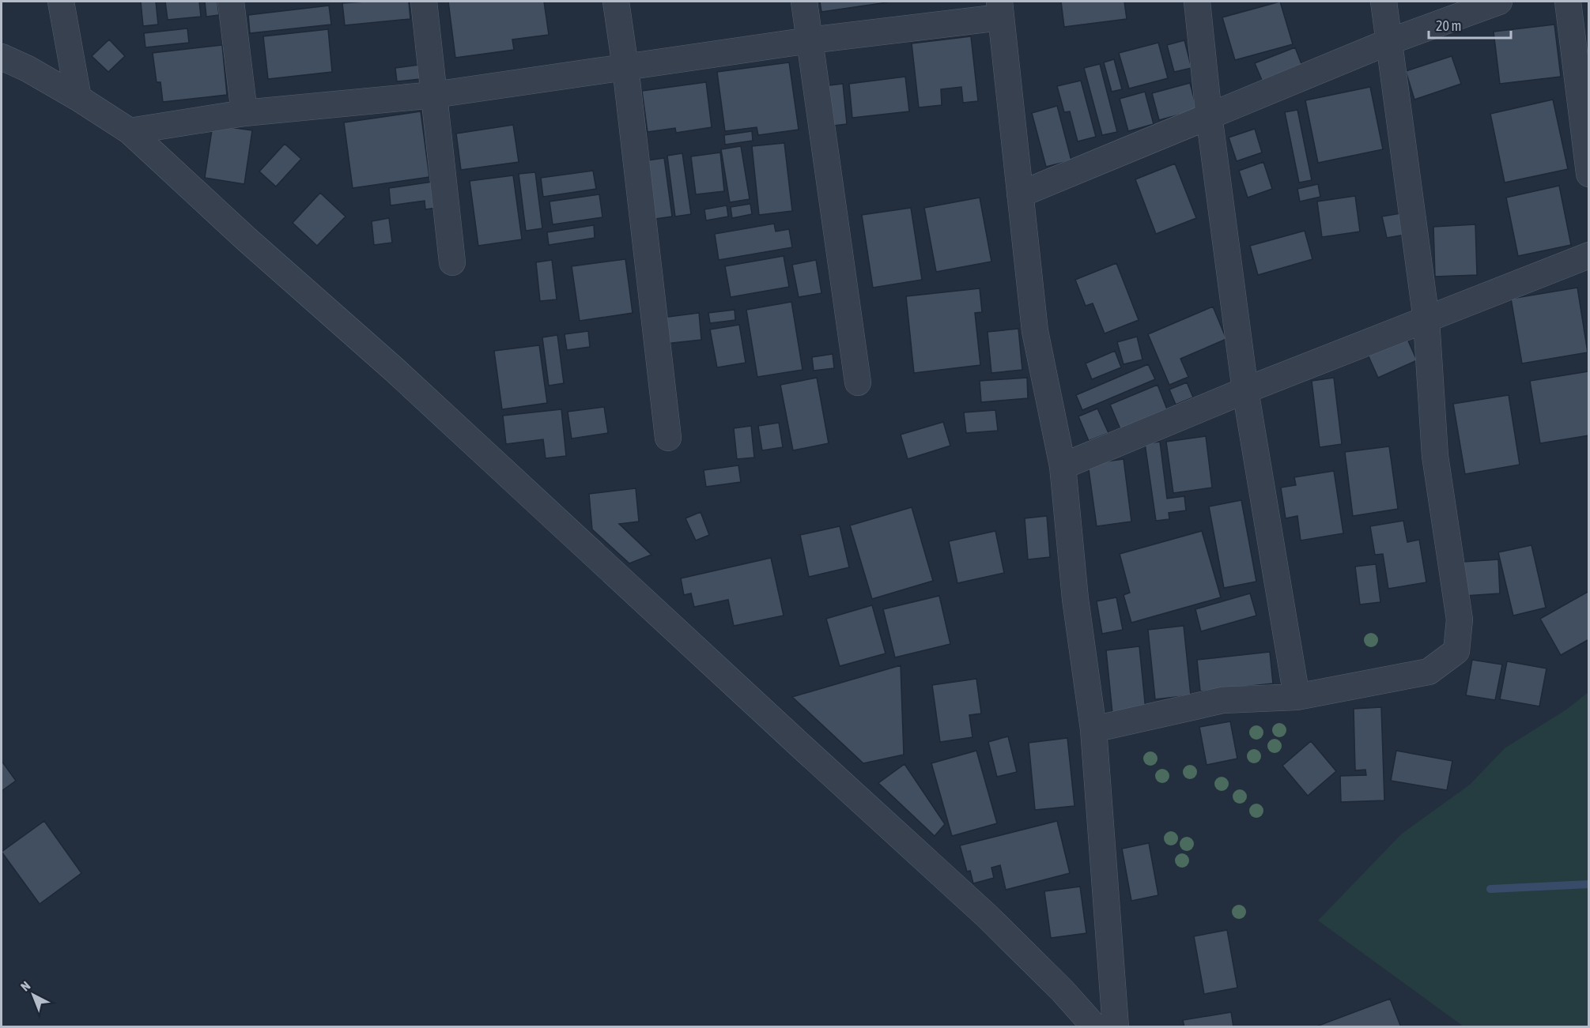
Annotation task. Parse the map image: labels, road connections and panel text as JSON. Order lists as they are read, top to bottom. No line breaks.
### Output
{"scale_bar":"20 m","north":"top left"}
